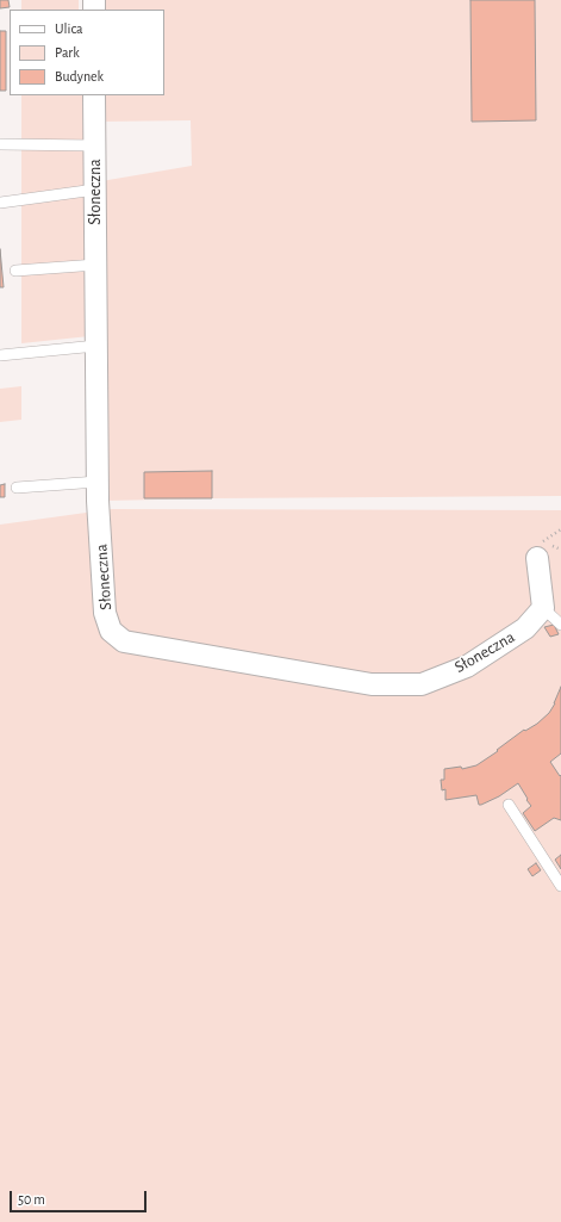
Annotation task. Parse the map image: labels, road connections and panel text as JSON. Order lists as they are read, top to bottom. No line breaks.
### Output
{"streets":{"street":["Słoneczna"]},"legend":["Ulica","Park","Budynek"],"scale_bar":"50 m"}
